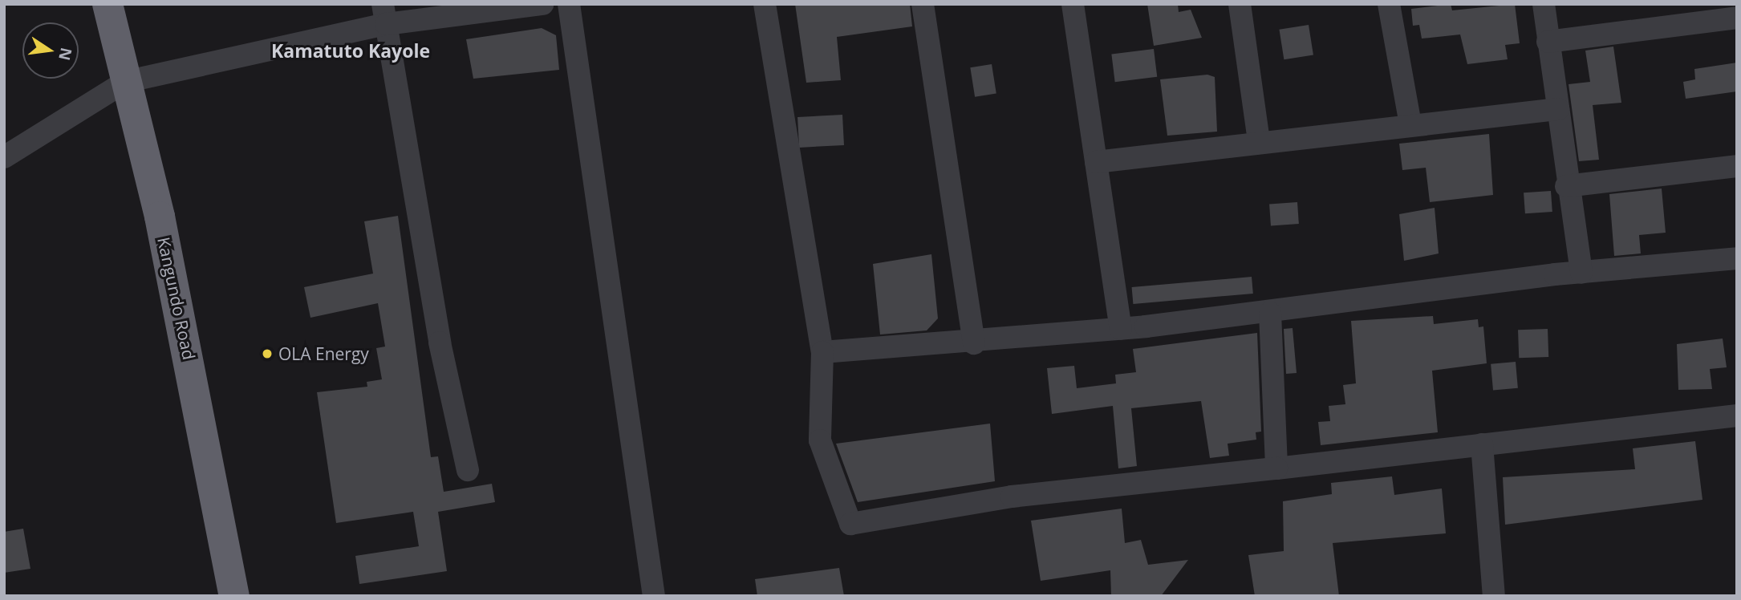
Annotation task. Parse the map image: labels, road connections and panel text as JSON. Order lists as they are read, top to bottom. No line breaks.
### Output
{"streets":{"highway":["Kangundo Road"]},"districts":["Kamatuto Kayole"],"places":["OLA Energy"],"north":"right"}
